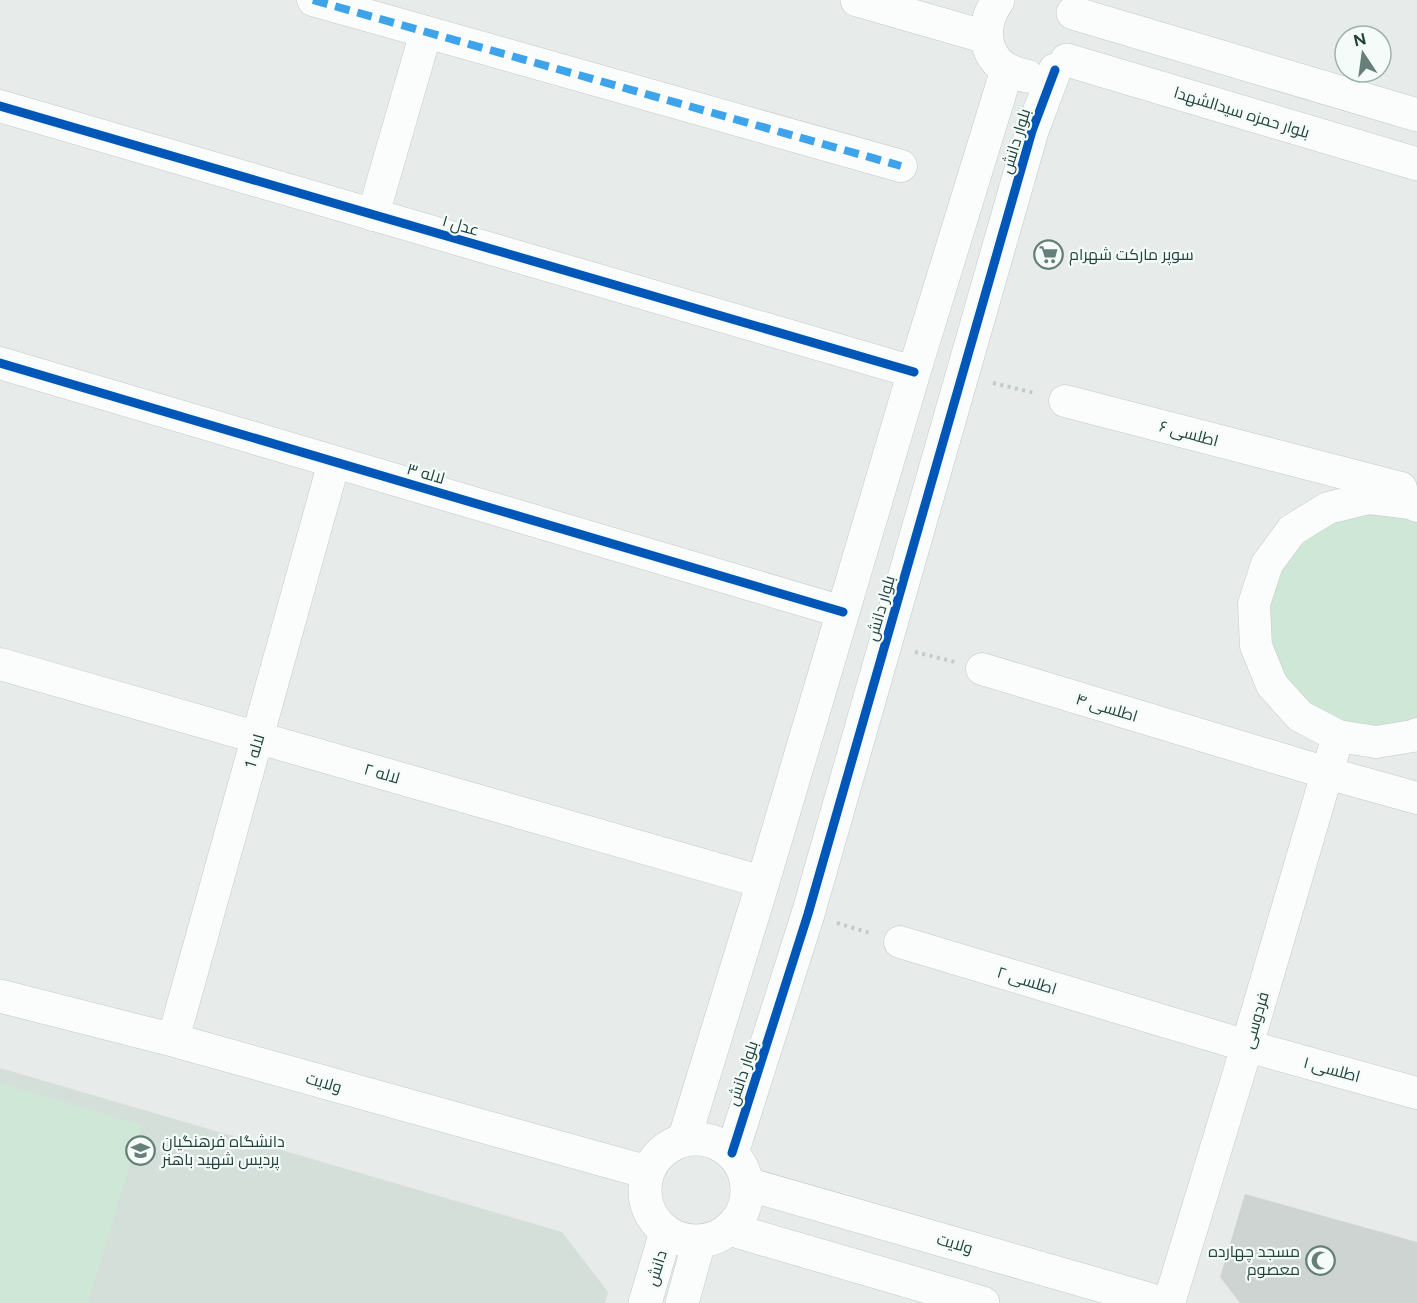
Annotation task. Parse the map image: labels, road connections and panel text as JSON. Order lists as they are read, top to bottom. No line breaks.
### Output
{"streets":{"street":["بلوار حمزه سیدالشهدا","بلوار دانش","عدل ۱","اطلسی ۶","لاله ۳","اطلسی ۴","لاله 1","لاله ۲","اطلسی ۲","فردوسی","اطلسی ۱","ولایت","دانش"]},"crossings":[["بلوار حمزه سیدالشهدا","بلوار دانش"],["بلوار دانش","عدل ۱"],["بلوار دانش","لاله ۳"],["بلوار دانش","لاله ۲"],["بلوار دانش","ولایت"],["بلوار دانش","دانش"],["لاله ۳","لاله 1"],["اطلسی ۴","فردوسی"],["لاله 1","لاله ۲"],["لاله 1","ولایت"],["اطلسی ۲","فردوسی"],["اطلسی ۲","اطلسی ۱"],["فردوسی","اطلسی ۱"],["ولایت","دانش"]],"places":{"supermarket":["سوپر مارکت شهرام"],"school or university":["دانشگاه فرهنگیان پردیس شهید باهنر"],"mosque":["مسجد چهارده معصوم"]},"north":"top"}
